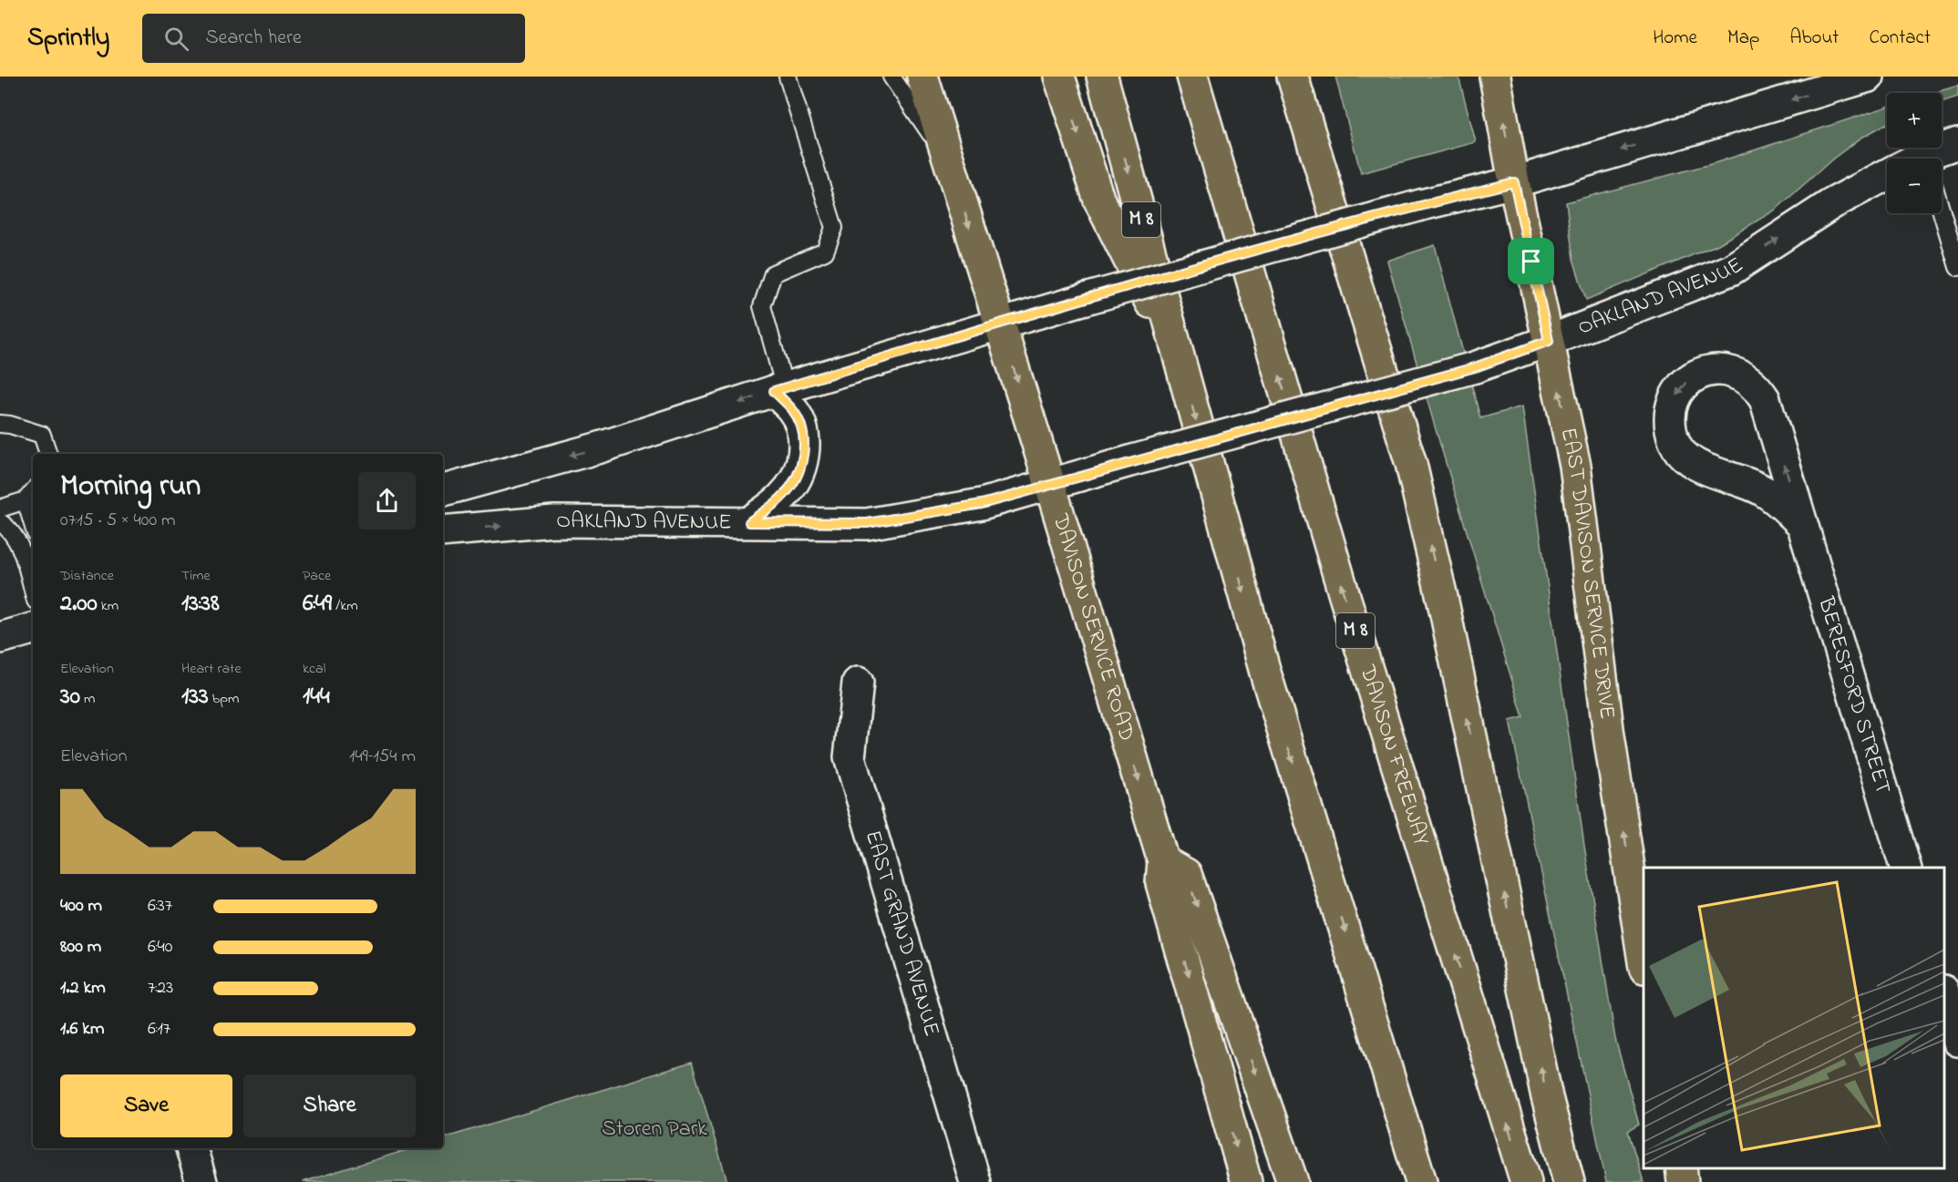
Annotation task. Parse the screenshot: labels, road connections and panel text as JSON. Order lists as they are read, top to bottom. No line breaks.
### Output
{"streets":{"main road":["M 8","EAST DAVISON SERVICE DRIVE","DAVISON SERVICE ROAD","DAVISON FREEWAY"],"street":["OAKLAND AVENUE","BERESFORD STREET","EAST GRAND AVENUE"]},"crossings":[["OAKLAND AVENUE","EAST DAVISON SERVICE DRIVE"],["OAKLAND AVENUE","DAVISON SERVICE ROAD"]],"parks":["Storen Park"],"page":{"header":"Sprintly","search":"Search here","nav":["Home","Map","About","Contact"],"map_buttons":["+","−"],"heading":["Morning run","07:15 · 5 × 400 m"],"stats":[["Distance","2.00 km"],["Time","13:38"],["Pace","6:49 /km"],["Elevation","30 m"],["Heart rate","133 bpm"],["kcal","144"]],"chart":["Elevation","149–154 m"],"list":[{"name":"400 m","note":"6:37"},{"name":"800 m","note":"6:40"},{"name":"1.2 km","note":"7:23"},{"name":"1.6 km","note":"6:17"}],"buttons":["Save","Share"]}}
